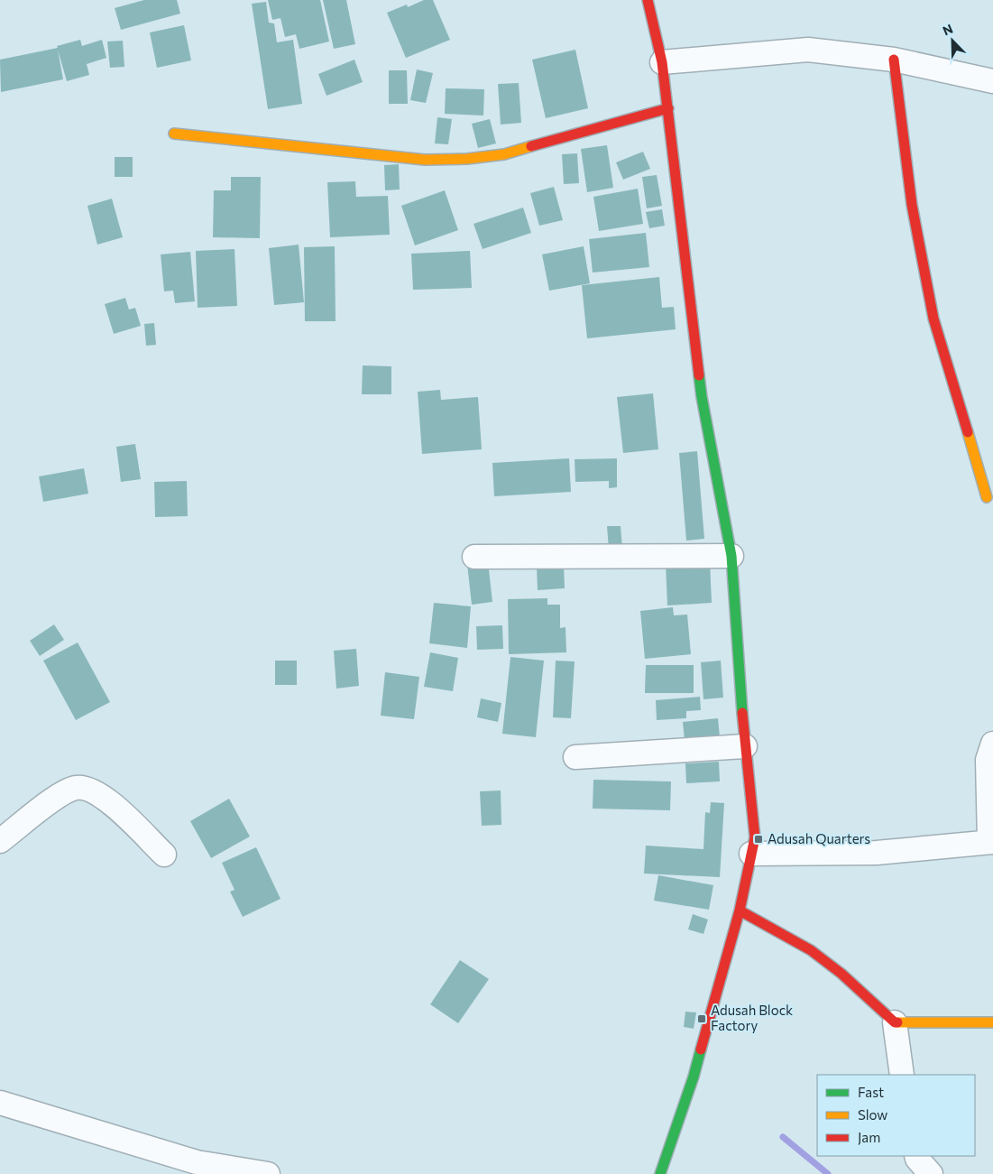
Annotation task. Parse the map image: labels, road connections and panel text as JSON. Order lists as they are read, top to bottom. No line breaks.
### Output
{"places":{"transit":["Adusah Quarters","Adusah Block Factory"]},"legend":["Fast","Slow","Jam"],"north":"top left"}
